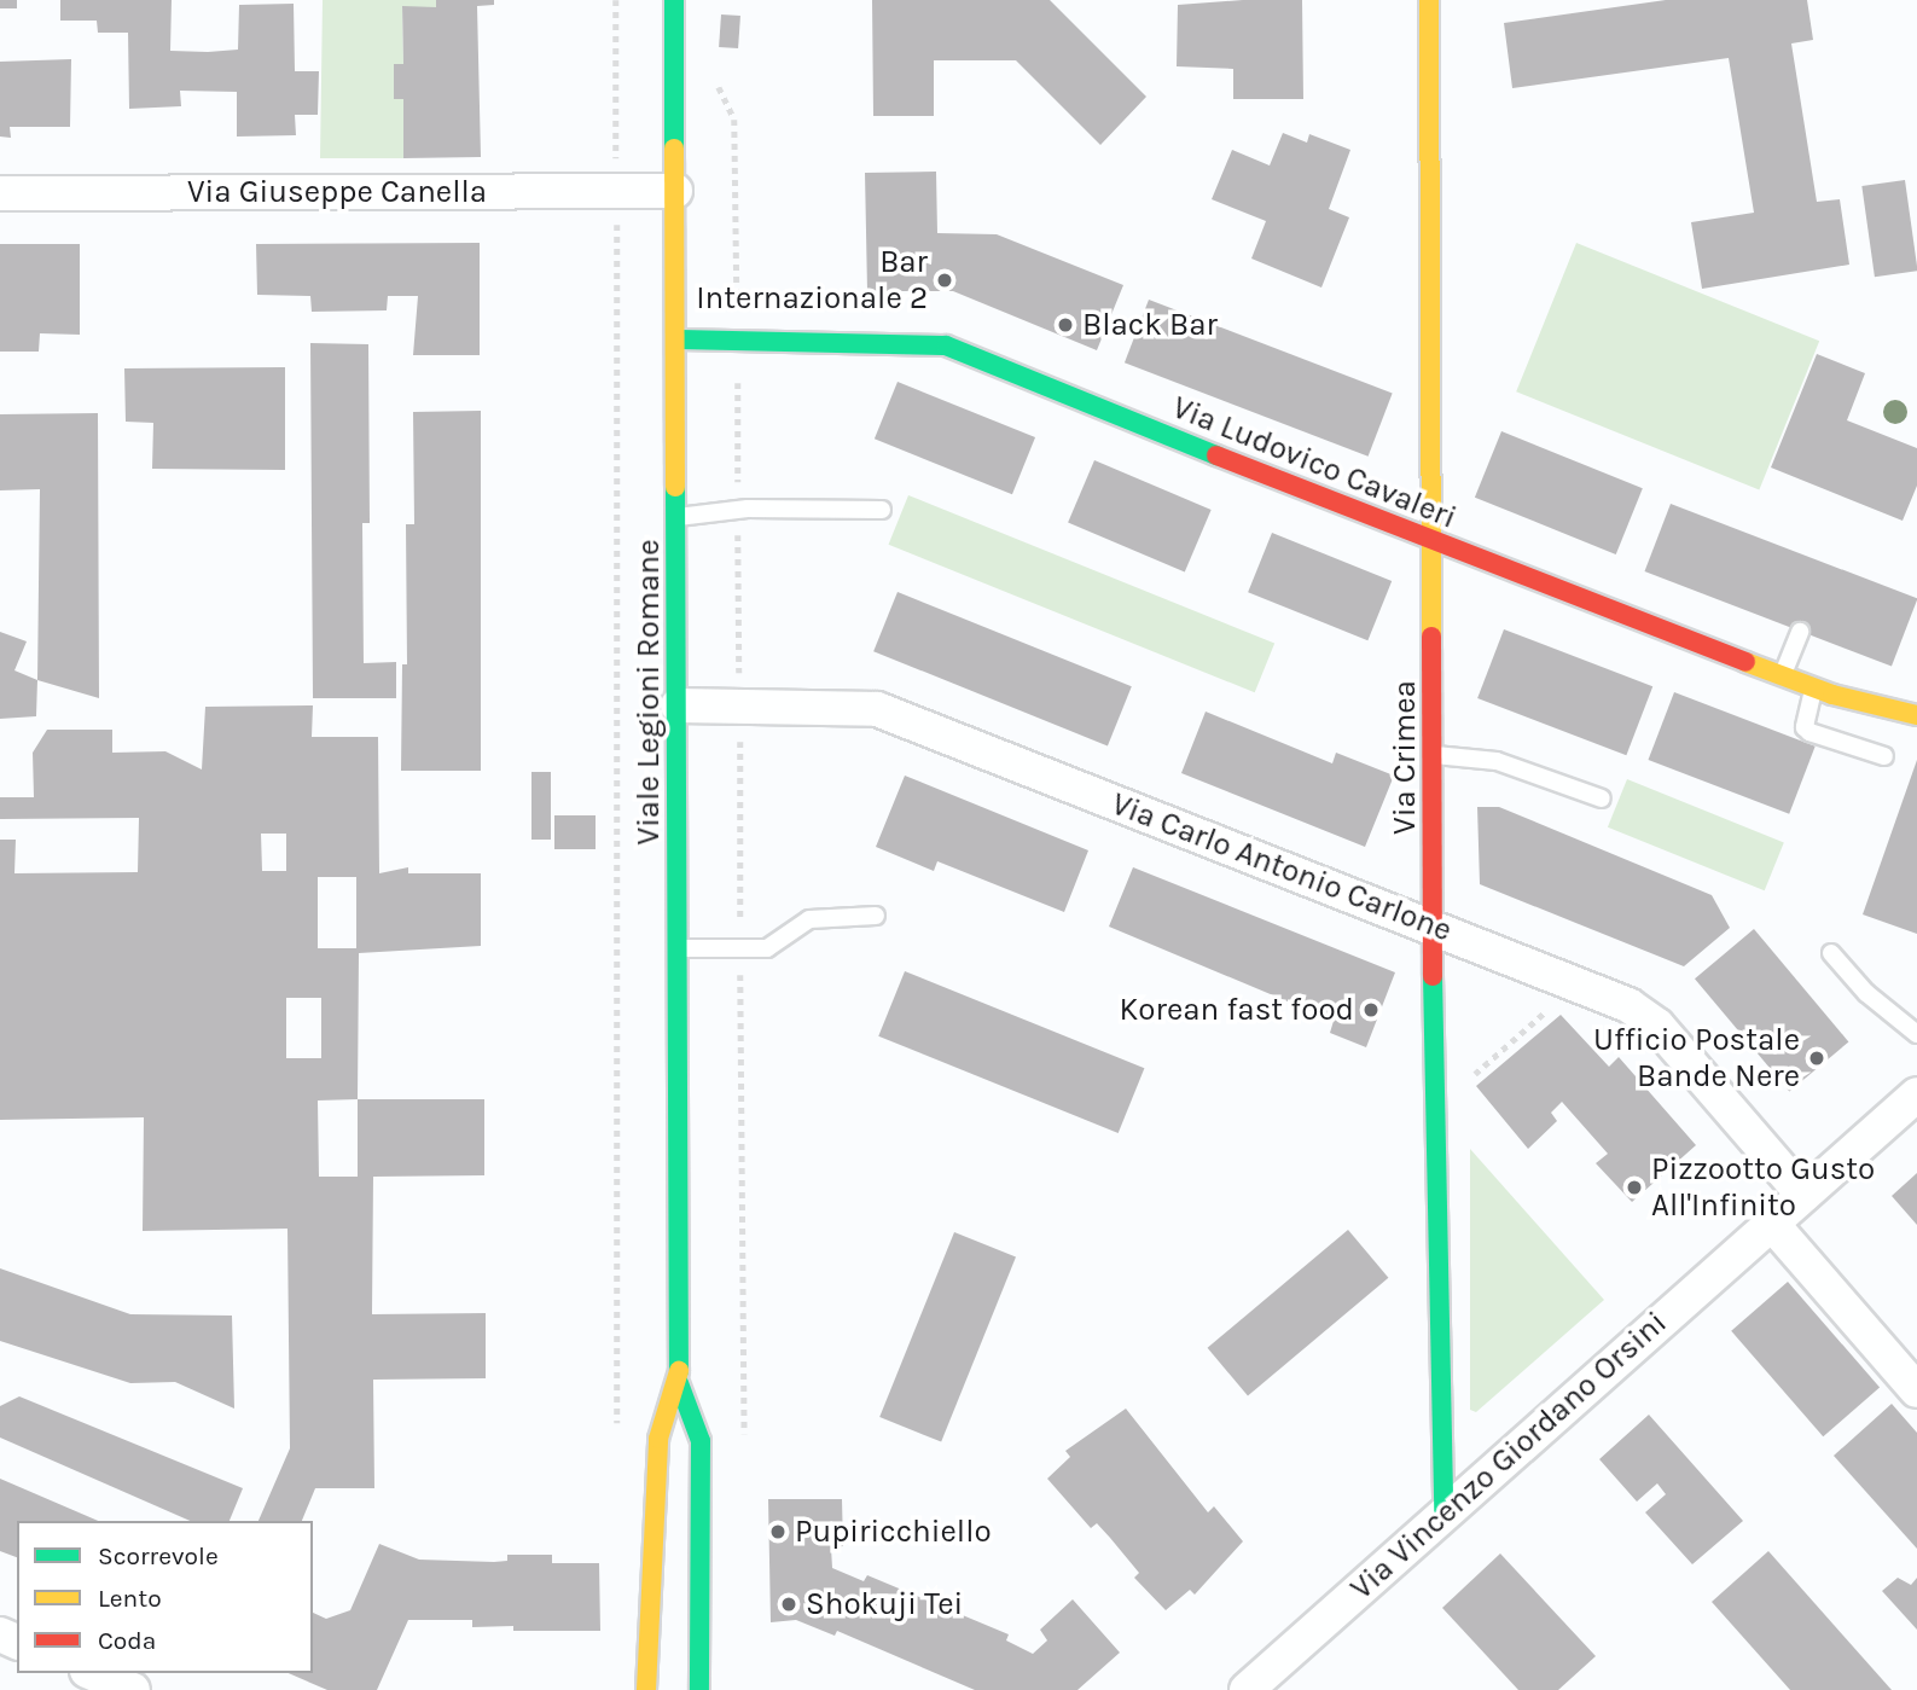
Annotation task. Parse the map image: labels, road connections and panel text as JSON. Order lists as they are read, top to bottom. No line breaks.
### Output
{"streets":{"street":["Via Giuseppe Canella","Via Ludovico Cavaleri","Viale Legioni Romane","Via Crimea","Via Carlo Antonio Carlone","Via Vincenzo Giordano Orsini"]},"crossings":[["Via Giuseppe Canella","Viale Legioni Romane"],["Via Ludovico Cavaleri","Viale Legioni Romane"],["Via Ludovico Cavaleri","Via Crimea"],["Viale Legioni Romane","Via Carlo Antonio Carlone"],["Via Crimea","Via Carlo Antonio Carlone"],["Via Crimea","Via Vincenzo Giordano Orsini"],["Via Carlo Antonio Carlone","Via Vincenzo Giordano Orsini"]],"places":["Bar Internazionale 2","Black Bar","Korean fast food","Ufficio Postale Bande Nere","Pizzootto Gusto All'Infinito","Pupiricchiello","Shokuji Tei"],"legend":["Scorrevole","Lento","Coda"]}
